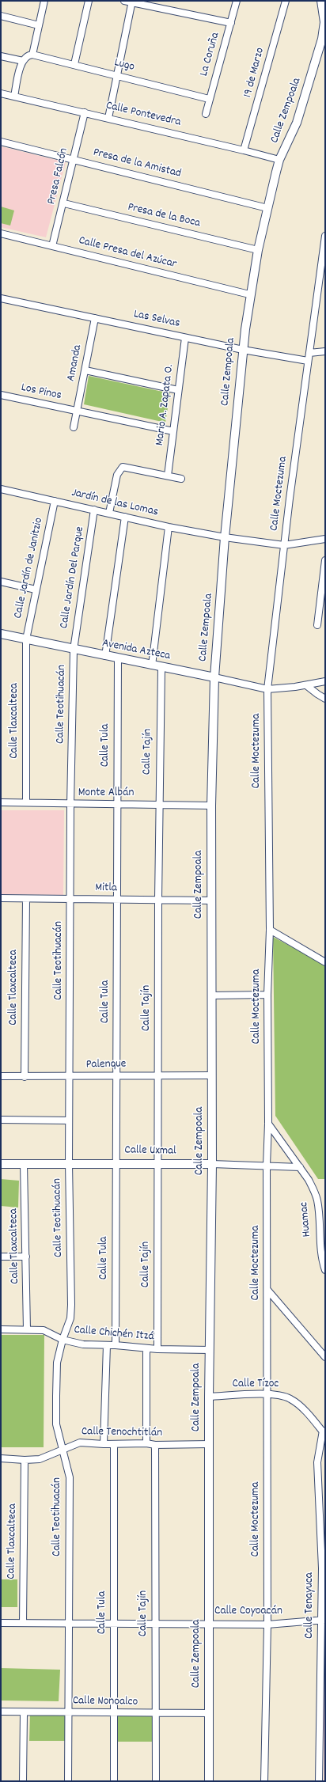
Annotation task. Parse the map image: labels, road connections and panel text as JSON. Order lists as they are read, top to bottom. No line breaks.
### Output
{"streets":{"street":["La Coruña","Lugo","19 de Marzo","Calle Zempoala","Calle Pontevedra","Presa de la Amistad","Presa Falcón","Presa de la Boca","Calle Presa del Azúcar","Las Selvas","Amanda","Los Pinos","Mario A. Zapata O.","Calle Moctezuma","Jardín de las Lomas","Calle Jardín de Janitzio","Calle Jardín Del Parque","Avenida Azteca","Calle Teotihuacán","Calle Tlaxcalteca","Calle Tula","Calle Tajín","Monte Albán","Mitla","Palenque","Calle Uxmal","Huamac","Calle Chichén Itzá","Calle Tízoc","Calle Tenochtitlán","Calle Tenayuca","Calle Coyoacán","Calle Nonoalco"]},"crossings":[["La Coruña","Lugo"],["19 de Marzo","Calle Pontevedra"],["Calle Zempoala","Calle Pontevedra"],["Calle Zempoala","Presa de la Amistad"],["Calle Zempoala","Presa de la Boca"],["Calle Zempoala","Calle Presa del Azúcar"],["Calle Zempoala","Las Selvas"],["Calle Zempoala","Jardín de las Lomas"],["Calle Zempoala","Avenida Azteca"],["Calle Zempoala","Monte Albán"],["Calle Zempoala","Mitla"],["Calle Zempoala","Palenque"],["Calle Zempoala","Calle Uxmal"],["Calle Zempoala","Calle Chichén Itzá"],["Calle Zempoala","Calle Tízoc"],["Calle Zempoala","Calle Tenochtitlán"],["Calle Zempoala","Calle Coyoacán"],["Calle Zempoala","Calle Nonoalco"],["Calle Pontevedra","Presa Falcón"],["Presa de la Amistad","Presa Falcón"],["Presa Falcón","Presa de la Boca"],["Presa Falcón","Calle Presa del Azúcar"],["Las Selvas","Amanda"],["Las Selvas","Mario A. Zapata O."],["Las Selvas","Calle Moctezuma"],["Amanda","Los Pinos"],["Los Pinos","Mario A. Zapata O."],["Calle Moctezuma","Jardín de las Lomas"],["Calle Moctezuma","Avenida Azteca"],["Calle Moctezuma","Calle Uxmal"],["Calle Moctezuma","Huamac"],["Calle Moctezuma","Calle Tízoc"],["Calle Moctezuma","Calle Coyoacán"],["Jardín de las Lomas","Calle Jardín de Janitzio"],["Jardín de las Lomas","Calle Jardín Del Parque"],["Calle Jardín de Janitzio","Avenida Azteca"],["Calle Jardín de Janitzio","Calle Tlaxcalteca"],["Calle Jardín Del Parque","Avenida Azteca"],["Calle Jardín Del Parque","Calle Teotihuacán"],["Avenida Azteca","Calle Teotihuacán"],["Avenida Azteca","Calle Tlaxcalteca"],["Avenida Azteca","Calle Tula"],["Avenida Azteca","Calle Tajín"],["Calle Teotihuacán","Monte Albán"],["Calle Teotihuacán","Mitla"],["Calle Teotihuacán","Palenque"],["Calle Teotihuacán","Calle Uxmal"],["Calle Teotihuacán","Calle Chichén Itzá"],["Calle Teotihuacán","Calle Tenochtitlán"],["Calle Teotihuacán","Calle Coyoacán"],["Calle Teotihuacán","Calle Nonoalco"],["Calle Tlaxcalteca","Monte Albán"],["Calle Tlaxcalteca","Mitla"],["Calle Tlaxcalteca","Palenque"],["Calle Tlaxcalteca","Calle Uxmal"],["Calle Tlaxcalteca","Calle Chichén Itzá"],["Calle Tlaxcalteca","Calle Tenochtitlán"],["Calle Tlaxcalteca","Calle Coyoacán"],["Calle Tula","Monte Albán"],["Calle Tula","Mitla"],["Calle Tula","Palenque"],["Calle Tula","Calle Uxmal"],["Calle Tula","Calle Chichén Itzá"],["Calle Tula","Calle Tenochtitlán"],["Calle Tula","Calle Coyoacán"],["Calle Tula","Calle Nonoalco"],["Calle Tajín","Monte Albán"],["Calle Tajín","Mitla"],["Calle Tajín","Palenque"],["Calle Tajín","Calle Uxmal"],["Calle Tajín","Calle Chichén Itzá"],["Calle Tajín","Calle Tenochtitlán"],["Calle Tajín","Calle Coyoacán"],["Calle Tajín","Calle Nonoalco"],["Calle Uxmal","Huamac"],["Calle Tízoc","Calle Tenayuca"],["Calle Tenayuca","Calle Coyoacán"]]}
